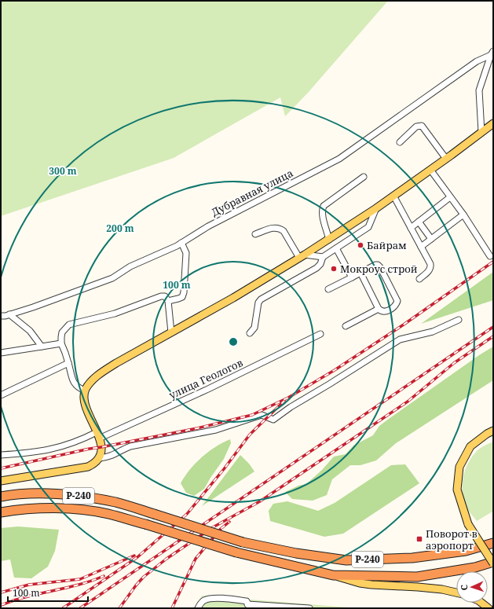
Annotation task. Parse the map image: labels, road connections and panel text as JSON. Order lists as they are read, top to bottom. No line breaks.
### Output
{"streets":{"highway":["Р-240"],"street":["Дубравная улица","улица Геологов"]},"places":{"other":["Байрам","Мокроус строй"],"transit":["Поворот в аэропорт"]},"scale_bar":"100 m","north":"left","rings":["300 m","200 m","100 m"]}
